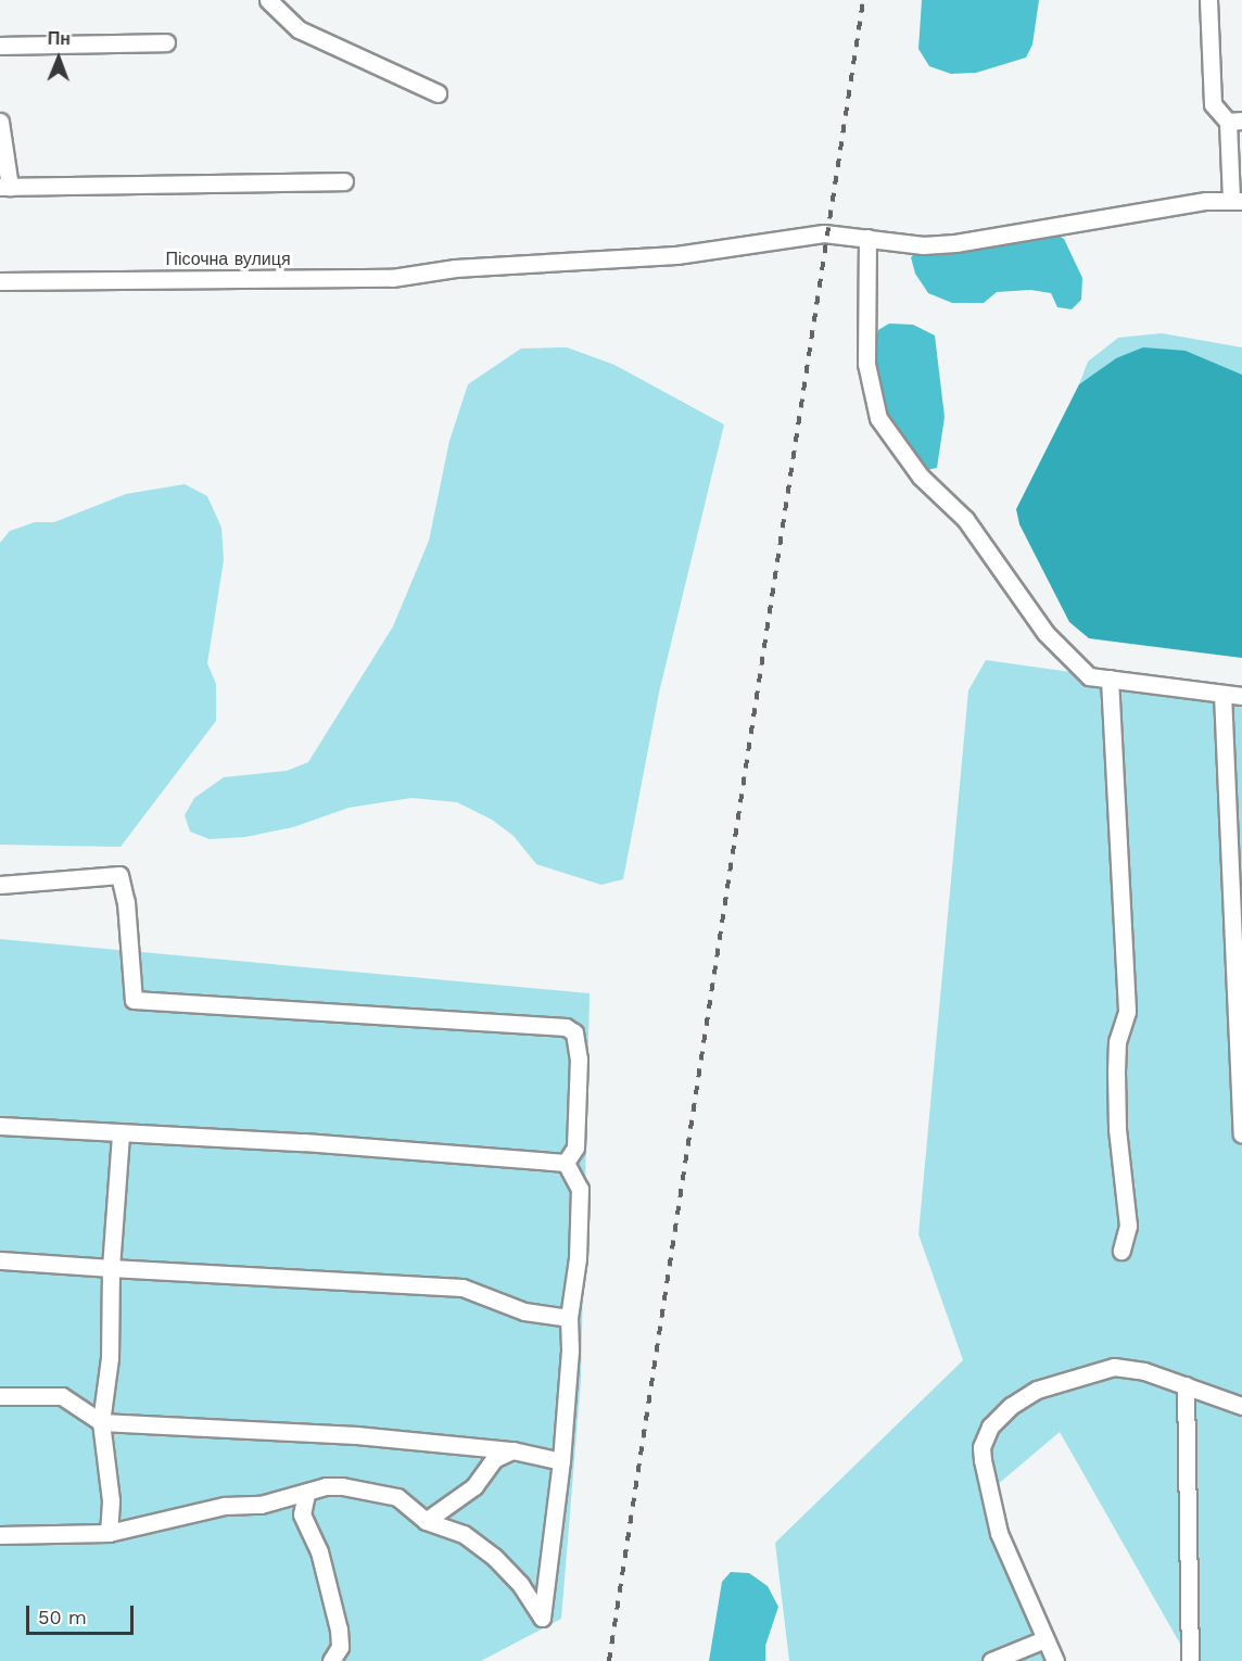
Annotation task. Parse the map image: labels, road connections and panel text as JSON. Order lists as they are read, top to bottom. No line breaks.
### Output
{"streets":{"street":["Пісочна вулиця"]},"scale_bar":"50 m","north":"top"}
